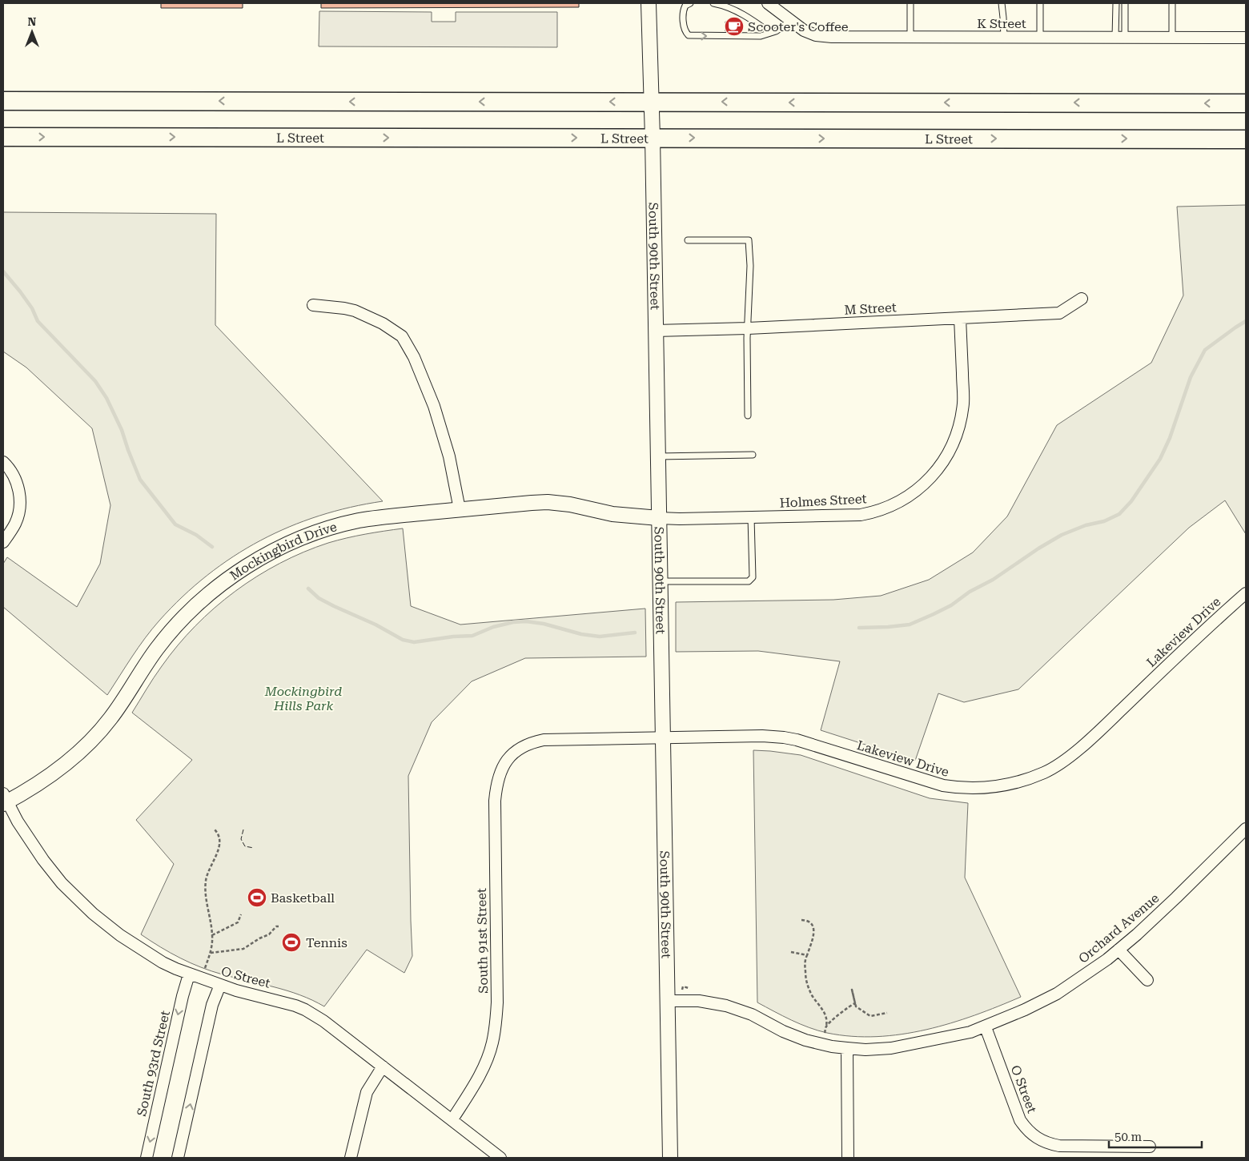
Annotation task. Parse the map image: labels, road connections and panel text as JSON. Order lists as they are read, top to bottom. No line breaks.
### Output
{"streets":{"main road":["L Street"],"street":["K Street","South 90th Street","M Street","Holmes Street","Mockingbird Drive","Lakeview Drive","Orchard Avenue","South 91st Street","O Street","South 93rd Street"]},"crossings":[["L Street","South 90th Street"],["South 90th Street","M Street"],["South 90th Street","Holmes Street"],["South 90th Street","Mockingbird Drive"],["South 90th Street","Lakeview Drive"],["South 90th Street","Orchard Avenue"],["M Street","Holmes Street"],["Holmes Street","Mockingbird Drive"],["Mockingbird Drive","O Street"],["Lakeview Drive","South 91st Street"],["Orchard Avenue","O Street"],["South 91st Street","O Street"],["O Street","South 93rd Street"]],"parks":["Mockingbird Hills Park"],"places":{"cafe":["Scooter's Coffee"],"sports":["Basketball","Tennis"]},"scale_bar":"50 m","north":"top"}
